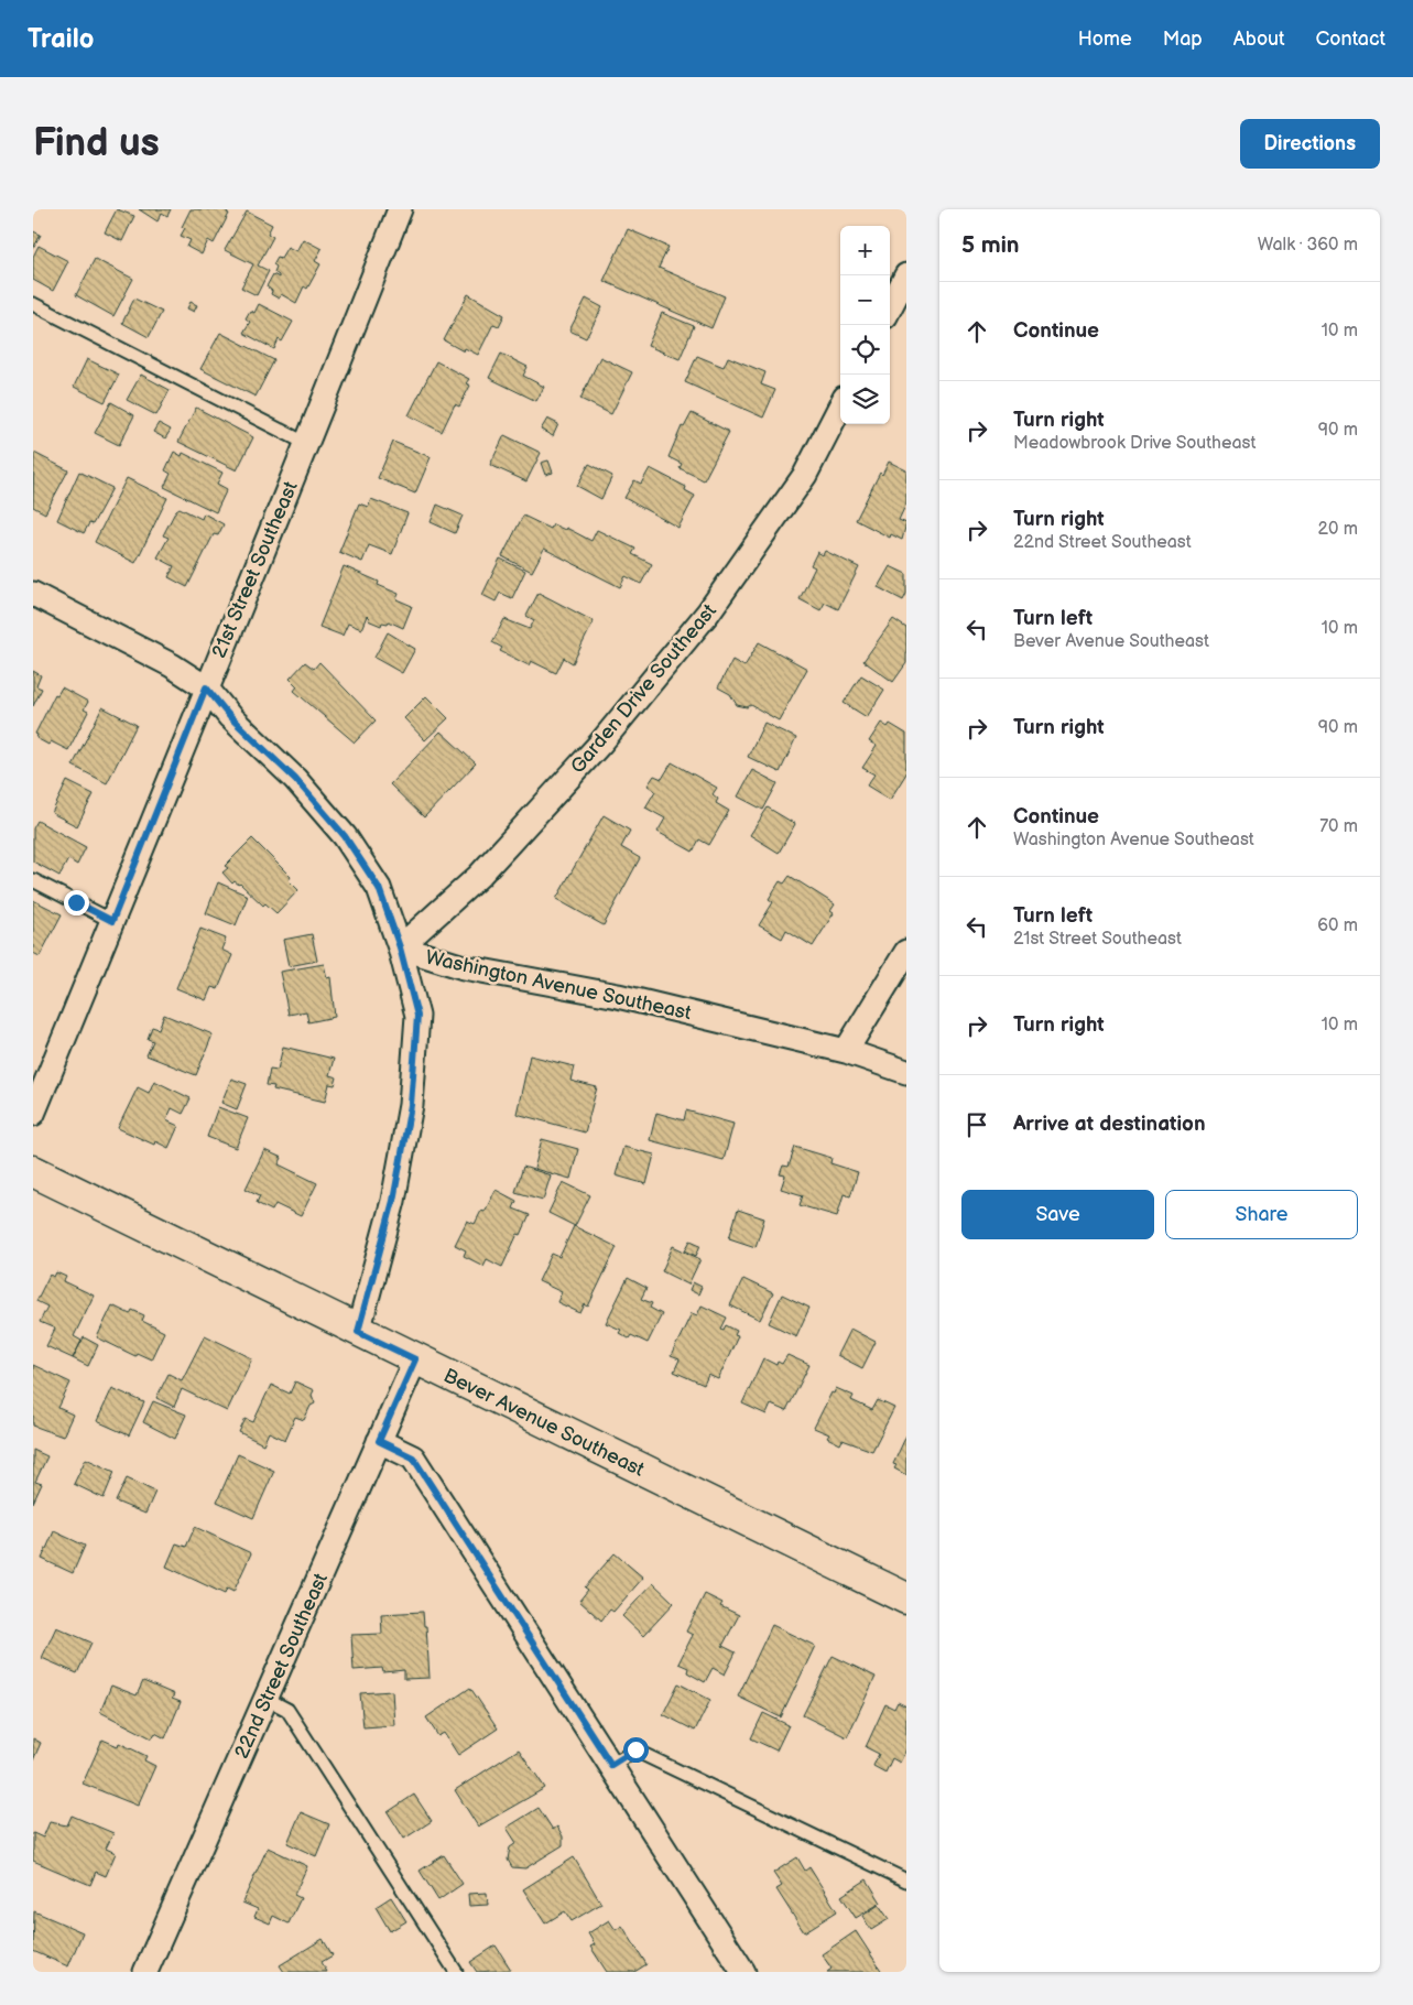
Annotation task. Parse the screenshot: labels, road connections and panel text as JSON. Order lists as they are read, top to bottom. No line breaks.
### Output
{"streets":{"street":["21st Street Southeast","Garden Drive Southeast","Washington Avenue Southeast","Bever Avenue Southeast","22nd Street Southeast"]},"crossings":[["21st Street Southeast","Washington Avenue Southeast"],["Garden Drive Southeast","Washington Avenue Southeast"],["Bever Avenue Southeast","22nd Street Southeast"]],"page":{"header":"Trailo","nav":["Home","Map","About","Contact"],"buttons":["Directions",["Save","Share"]],"title":"Find us","heading":["5 min","Walk · 360 m"],"map_buttons":["+","−"],"list":[["Continue","10 m"],["Turn right","Meadowbrook Drive Southeast","90 m"],["Turn right","22nd Street Southeast","20 m"],["Turn left","Bever Avenue Southeast","10 m"],["Turn right","90 m"],["Continue","Washington Avenue Southeast","70 m"],["Turn left","21st Street Southeast","60 m"],["Turn right","10 m"],"Arrive at destination"]}}
